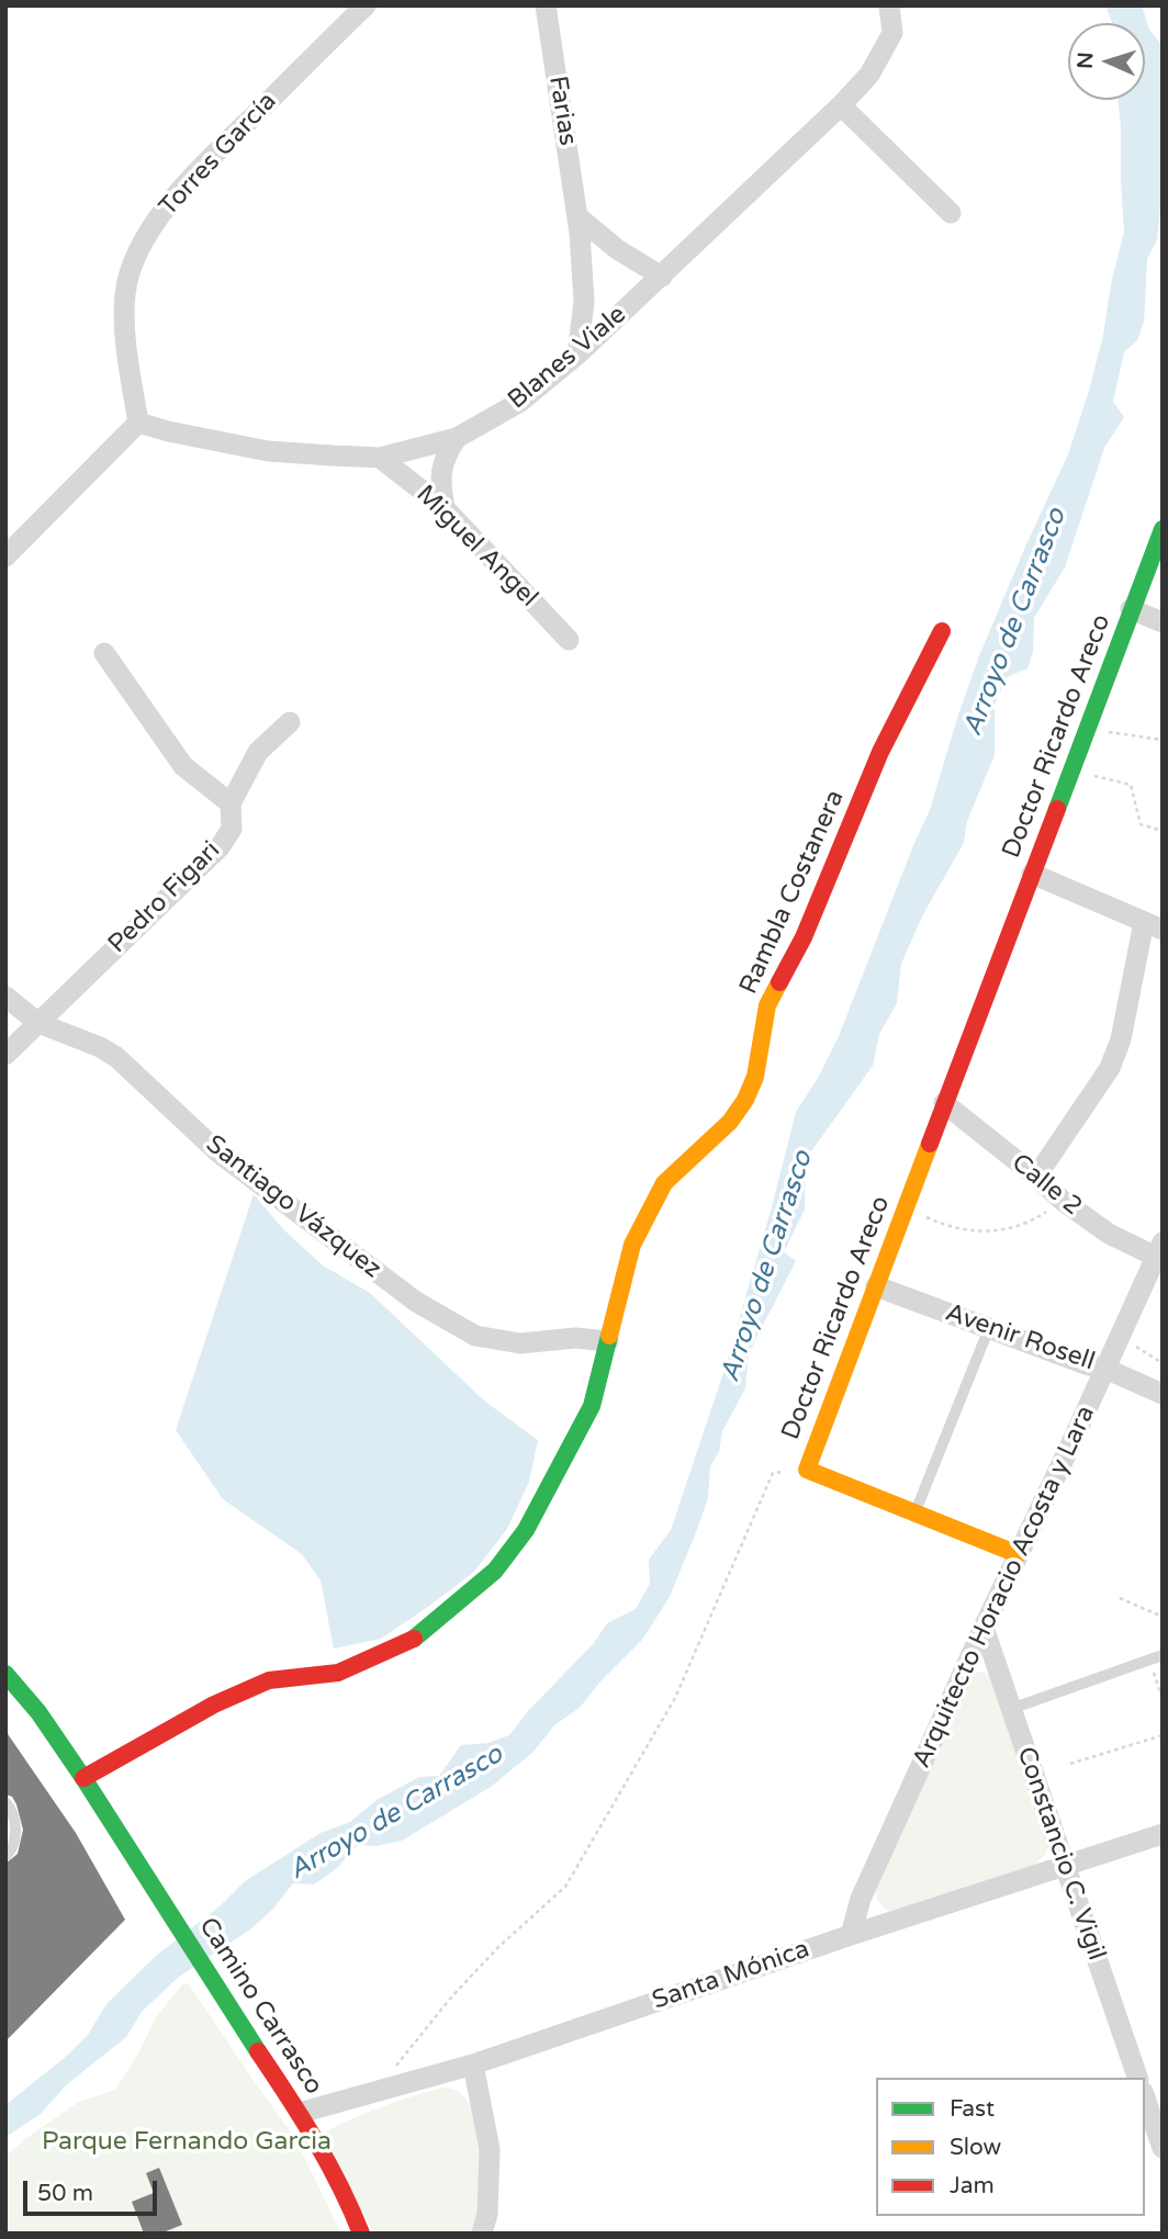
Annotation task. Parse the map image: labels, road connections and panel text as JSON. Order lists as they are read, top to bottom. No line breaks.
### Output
{"streets":{"street":["Farias","Torres García","Blanes Viale","Miguel Angel","Doctor Ricardo Areco","Rambla Costanera","Pedro Figari","Calle 2","Santiago Vázquez","Avenir Rosell","Arquitecto Horacio Acosta y Lara","Constancio C. Vigil","Santa Mónica","Camino Carrasco"]},"crossings":[["Farias","Blanes Viale"],["Torres García","Blanes Viale"],["Blanes Viale","Miguel Angel"],["Doctor Ricardo Areco","Calle 2"],["Doctor Ricardo Areco","Avenir Rosell"],["Rambla Costanera","Santiago Vázquez"],["Rambla Costanera","Camino Carrasco"],["Pedro Figari","Santiago Vázquez"],["Calle 2","Arquitecto Horacio Acosta y Lara"],["Avenir Rosell","Arquitecto Horacio Acosta y Lara"],["Arquitecto Horacio Acosta y Lara","Constancio C. Vigil"],["Arquitecto Horacio Acosta y Lara","Santa Mónica"],["Constancio C. Vigil","Santa Mónica"],["Santa Mónica","Camino Carrasco"]],"water":["Arroyo de Carrasco"],"parks":["Parque Fernando Garcia"],"legend":["Fast","Slow","Jam"],"scale_bar":"50 m","north":"left"}
